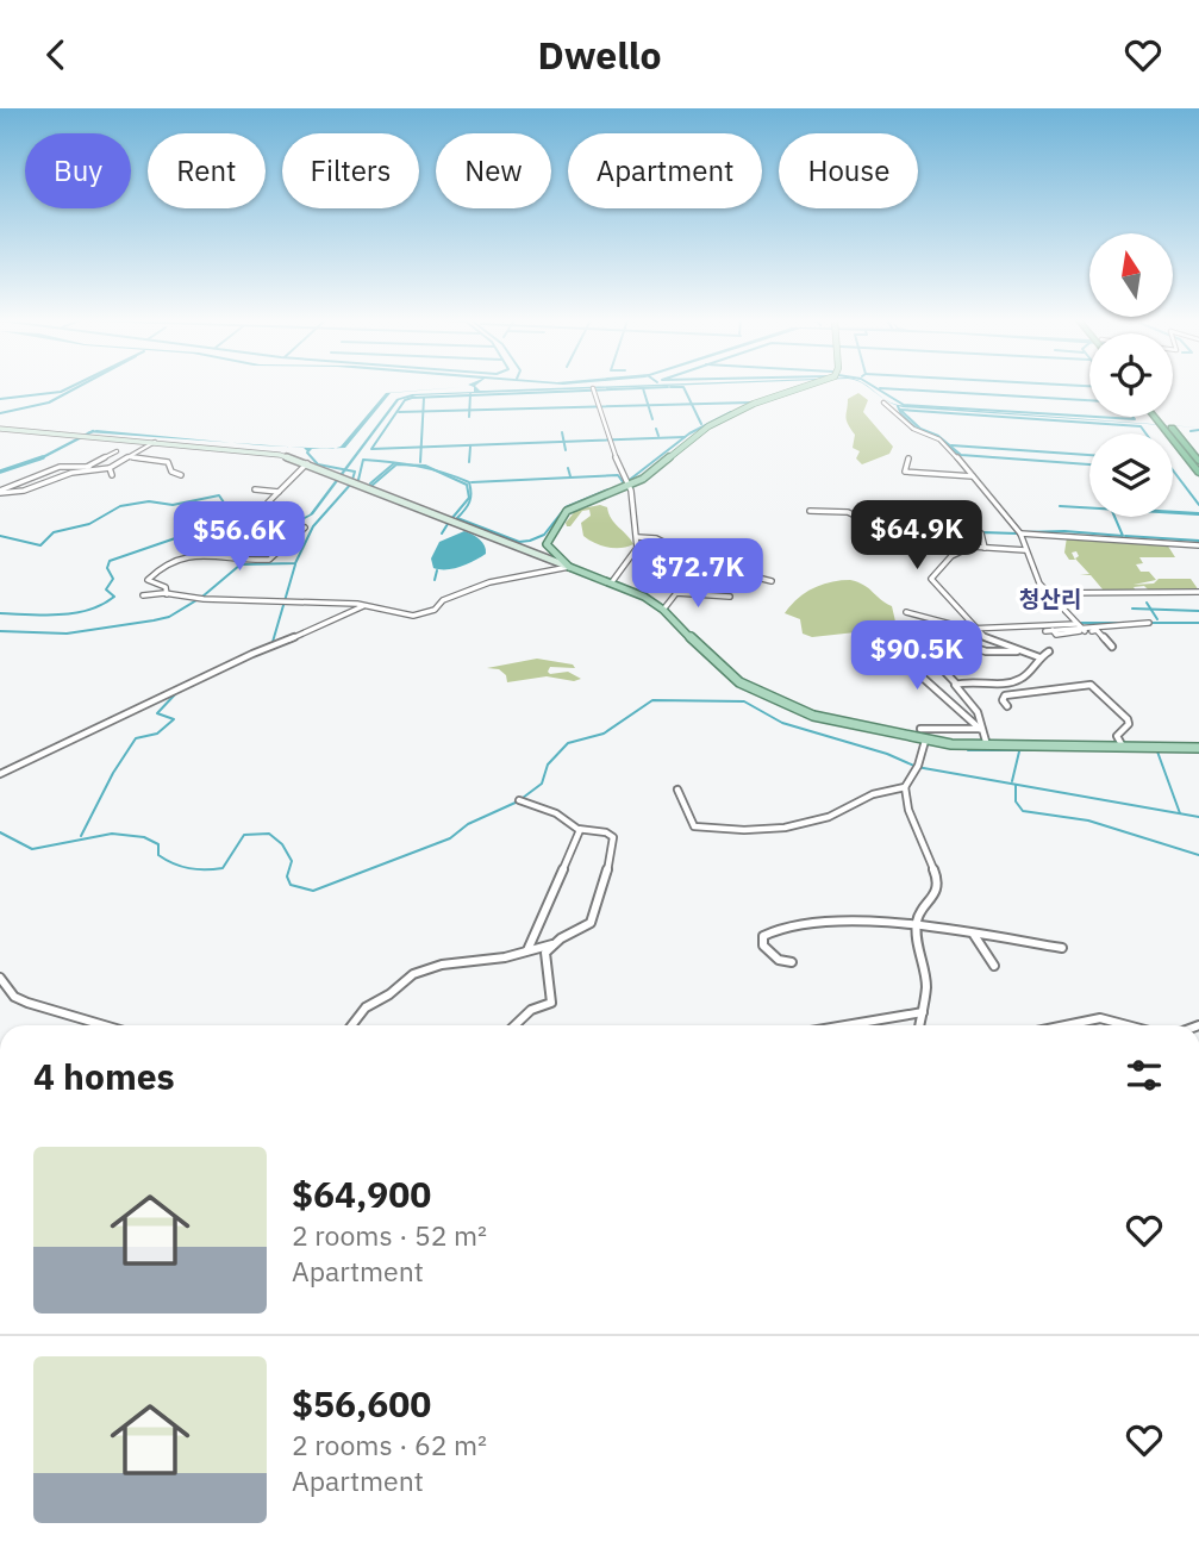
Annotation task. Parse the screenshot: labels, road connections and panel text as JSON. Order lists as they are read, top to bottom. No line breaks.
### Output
{"districts":["청산리"],"north":"top","page":{"header":"Dwello","chip":["Buy","Rent","Filters","New","Apartment","House"],"price":["$64.9K","$56.6K","$72.7K","$90.5K"],"heading":"4 homes","list":[{"name":"$64,900","note":"2 rooms · 52 m² · Apartment"},{"name":"$56,600","note":"2 rooms · 62 m² · Apartment"}]}}
